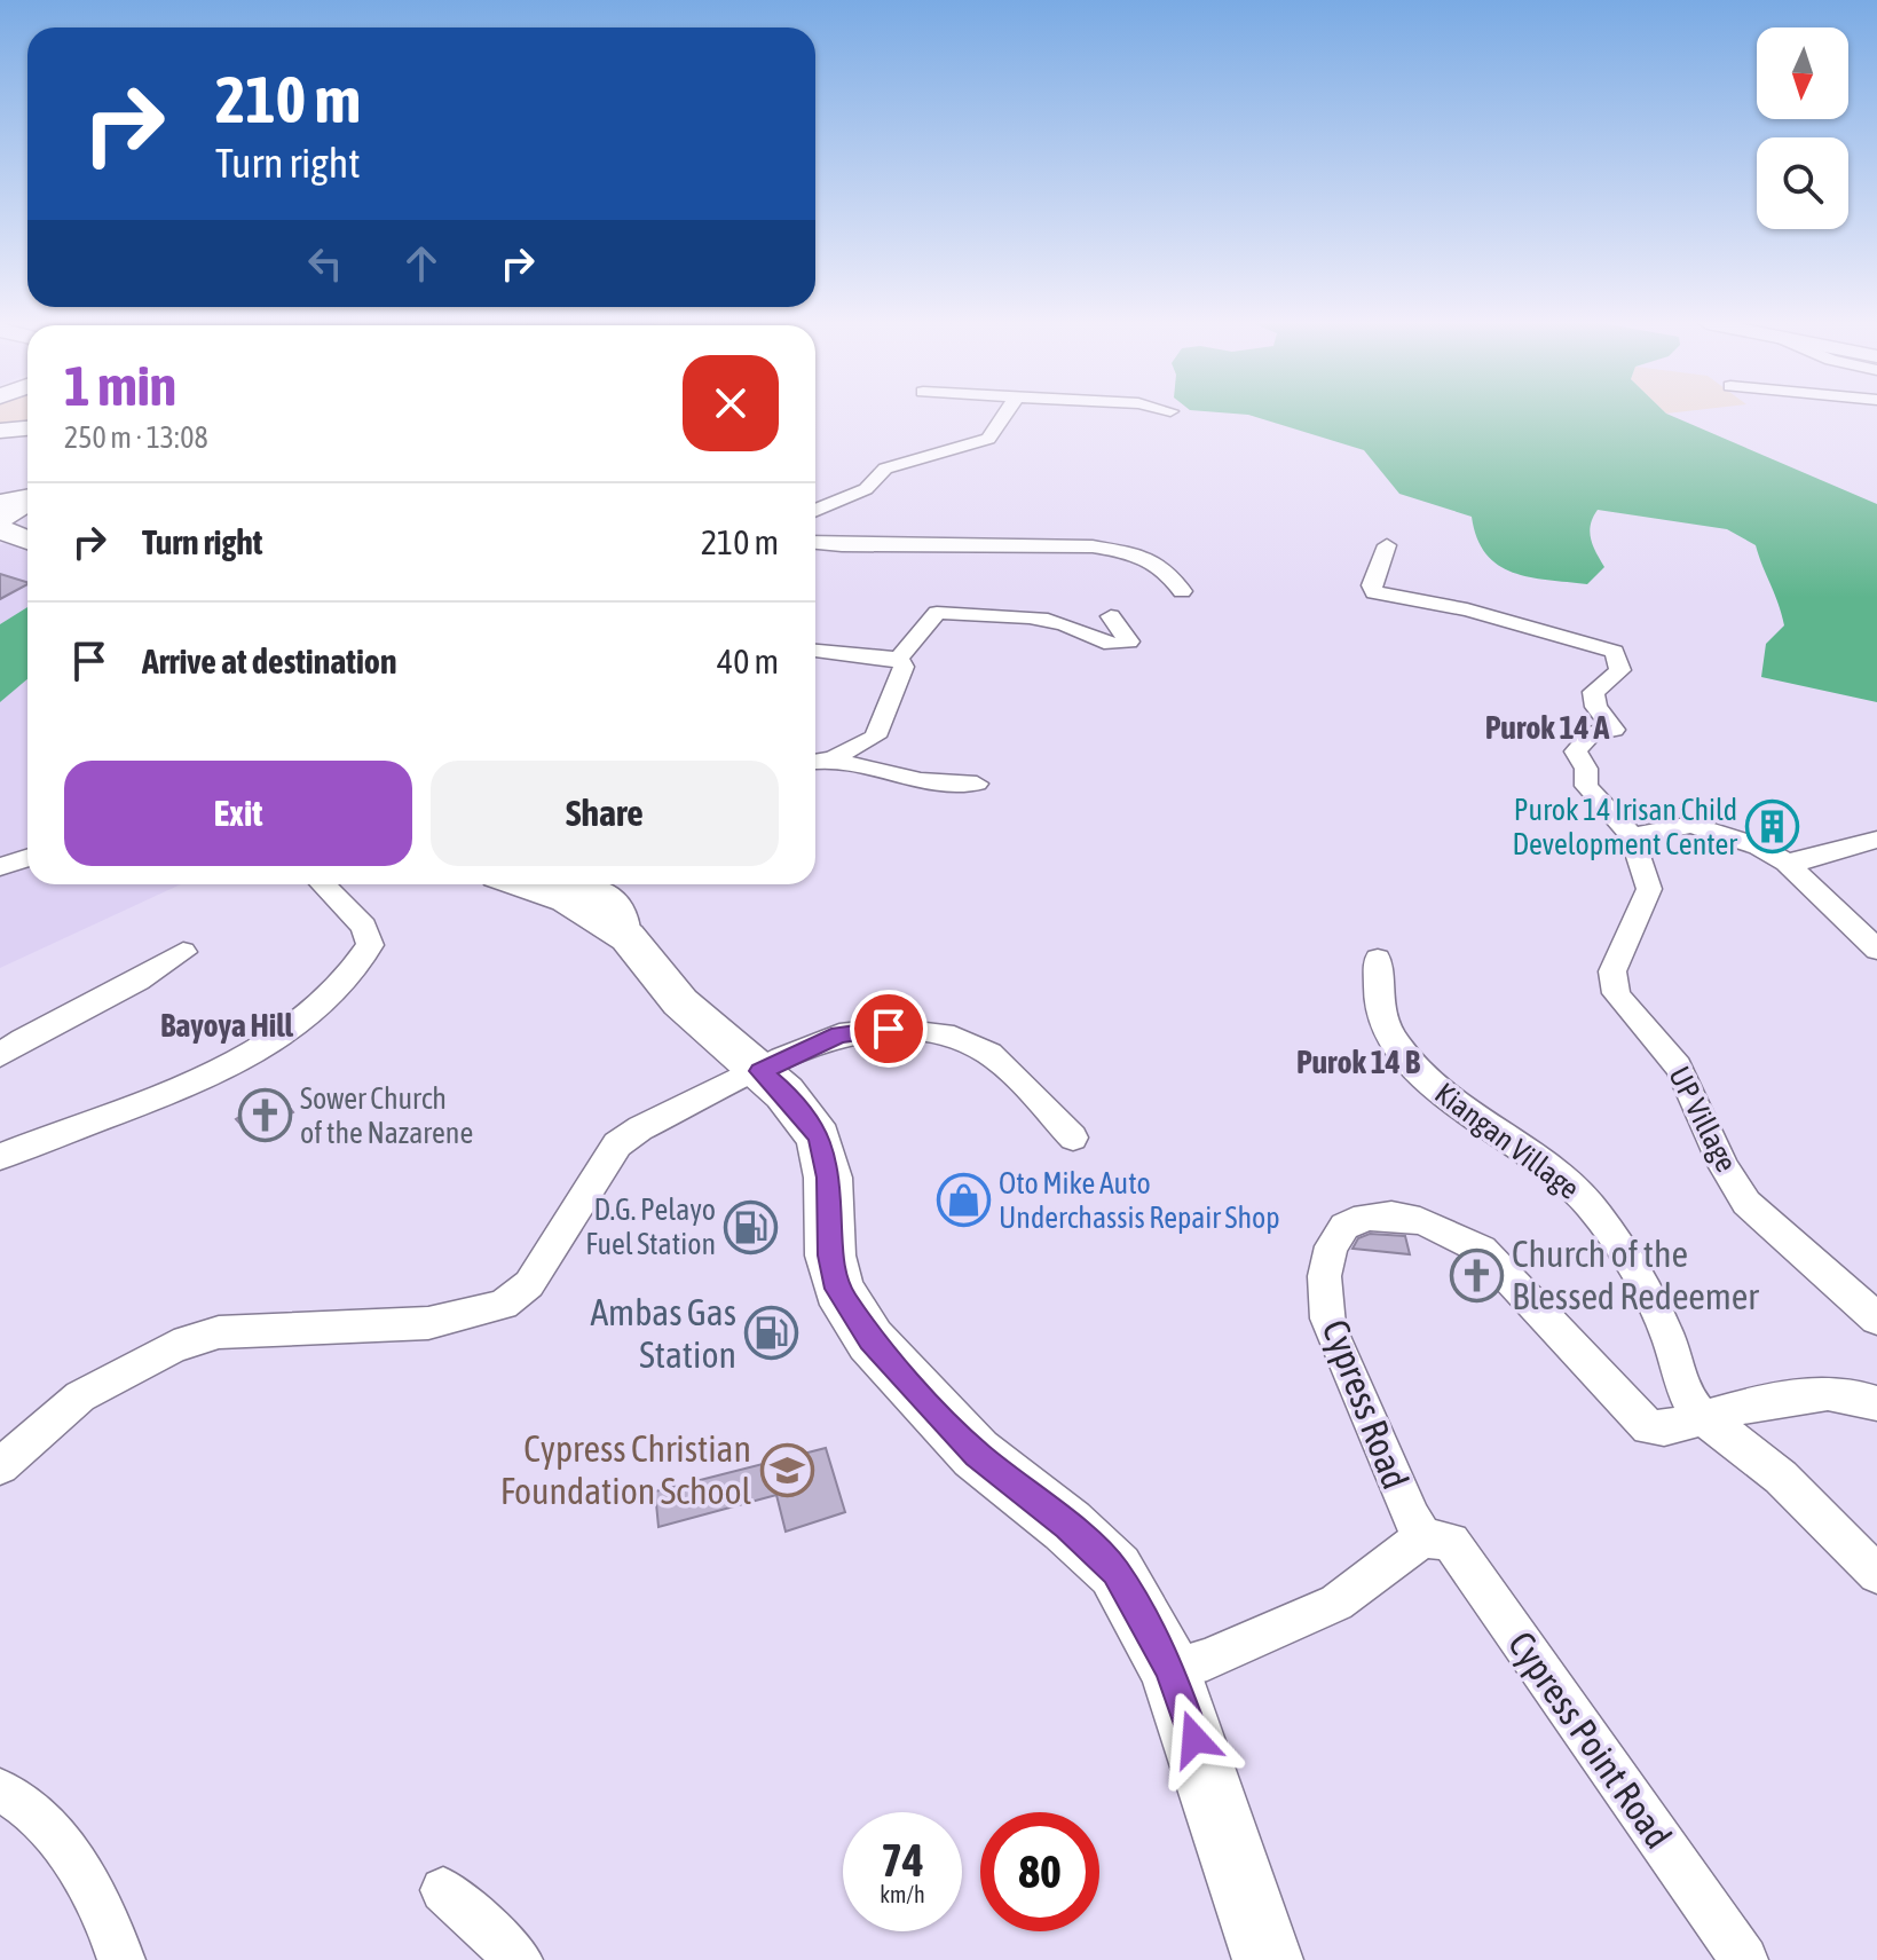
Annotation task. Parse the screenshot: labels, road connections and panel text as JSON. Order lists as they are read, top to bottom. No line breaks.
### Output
{"streets":{"street":["UP Village","Kiangan Village","Cypress Road","Cypress Point Road"]},"crossings":[["Kiangan Village","Cypress Road"],["Cypress Road","Cypress Point Road"]],"districts":["Purok 14 A","Bayoya Hill","Purok 14 B"],"places":{"building":["Purok 14 Irisan Child Development Center"],"church":["Sower Church of the Nazarene","Church of the Blessed Redeemer"],"shop":["Oto Mike Auto Underchassis Repair Shop"],"fuel station":["D.G. Pelayo Fuel Station","Ambas Gas Station"],"school or university":["Cypress Christian Foundation School"]},"north":"bottom","page":{"turn":["210 m","Turn right"],"heading":["1 min","250 m · 13:08"],"list":[{"name":"Turn right","value":"210 m"},{"name":"Arrive at destination","value":"40 m"}],"buttons":["Exit","Share"],"speed":"74 km/h","limit":"80"}}
